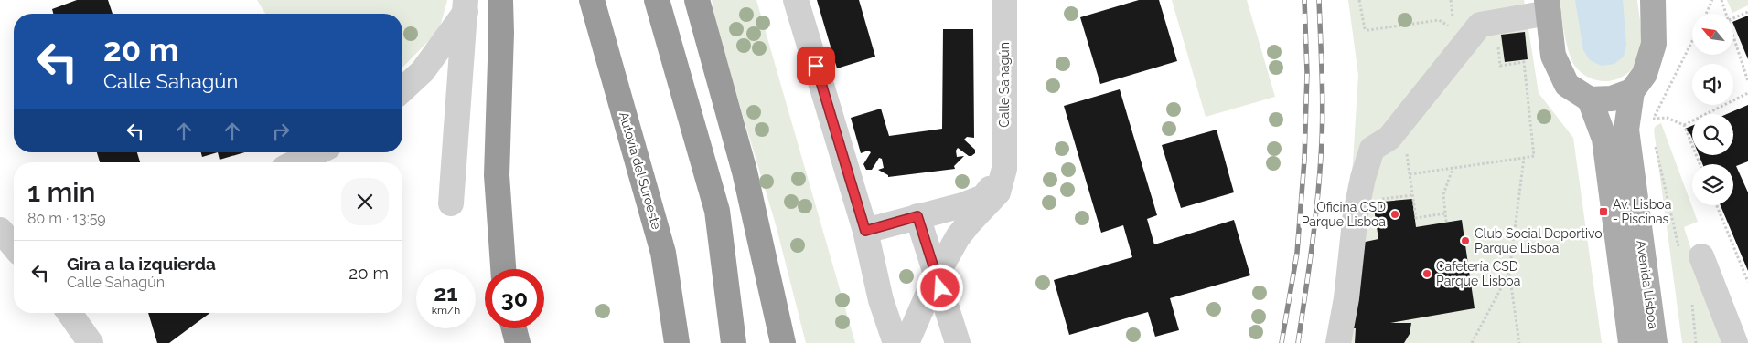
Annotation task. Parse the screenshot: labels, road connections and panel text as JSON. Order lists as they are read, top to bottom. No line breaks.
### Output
{"streets":{"highway":["Autovía del Suroeste"],"main road":["Avenida Lisboa"],"street":["Calle Sahagún"]},"places":{"transit":["Av. Lisboa - Piscinas"],"other":["Oficina CSD Parque Lisboa","Club Social Deportivo Parque Lisboa","Cafetería CSD Parque Lisboa"]},"north":"top left","page":{"turn":["20 m","Calle Sahagún"],"heading":["1 min","80 m · 13:59"],"list":[{"name":"Gira a la izquierda","note":"Calle Sahagún","value":"20 m"}],"speed":"21 km/h","limit":"30"}}
